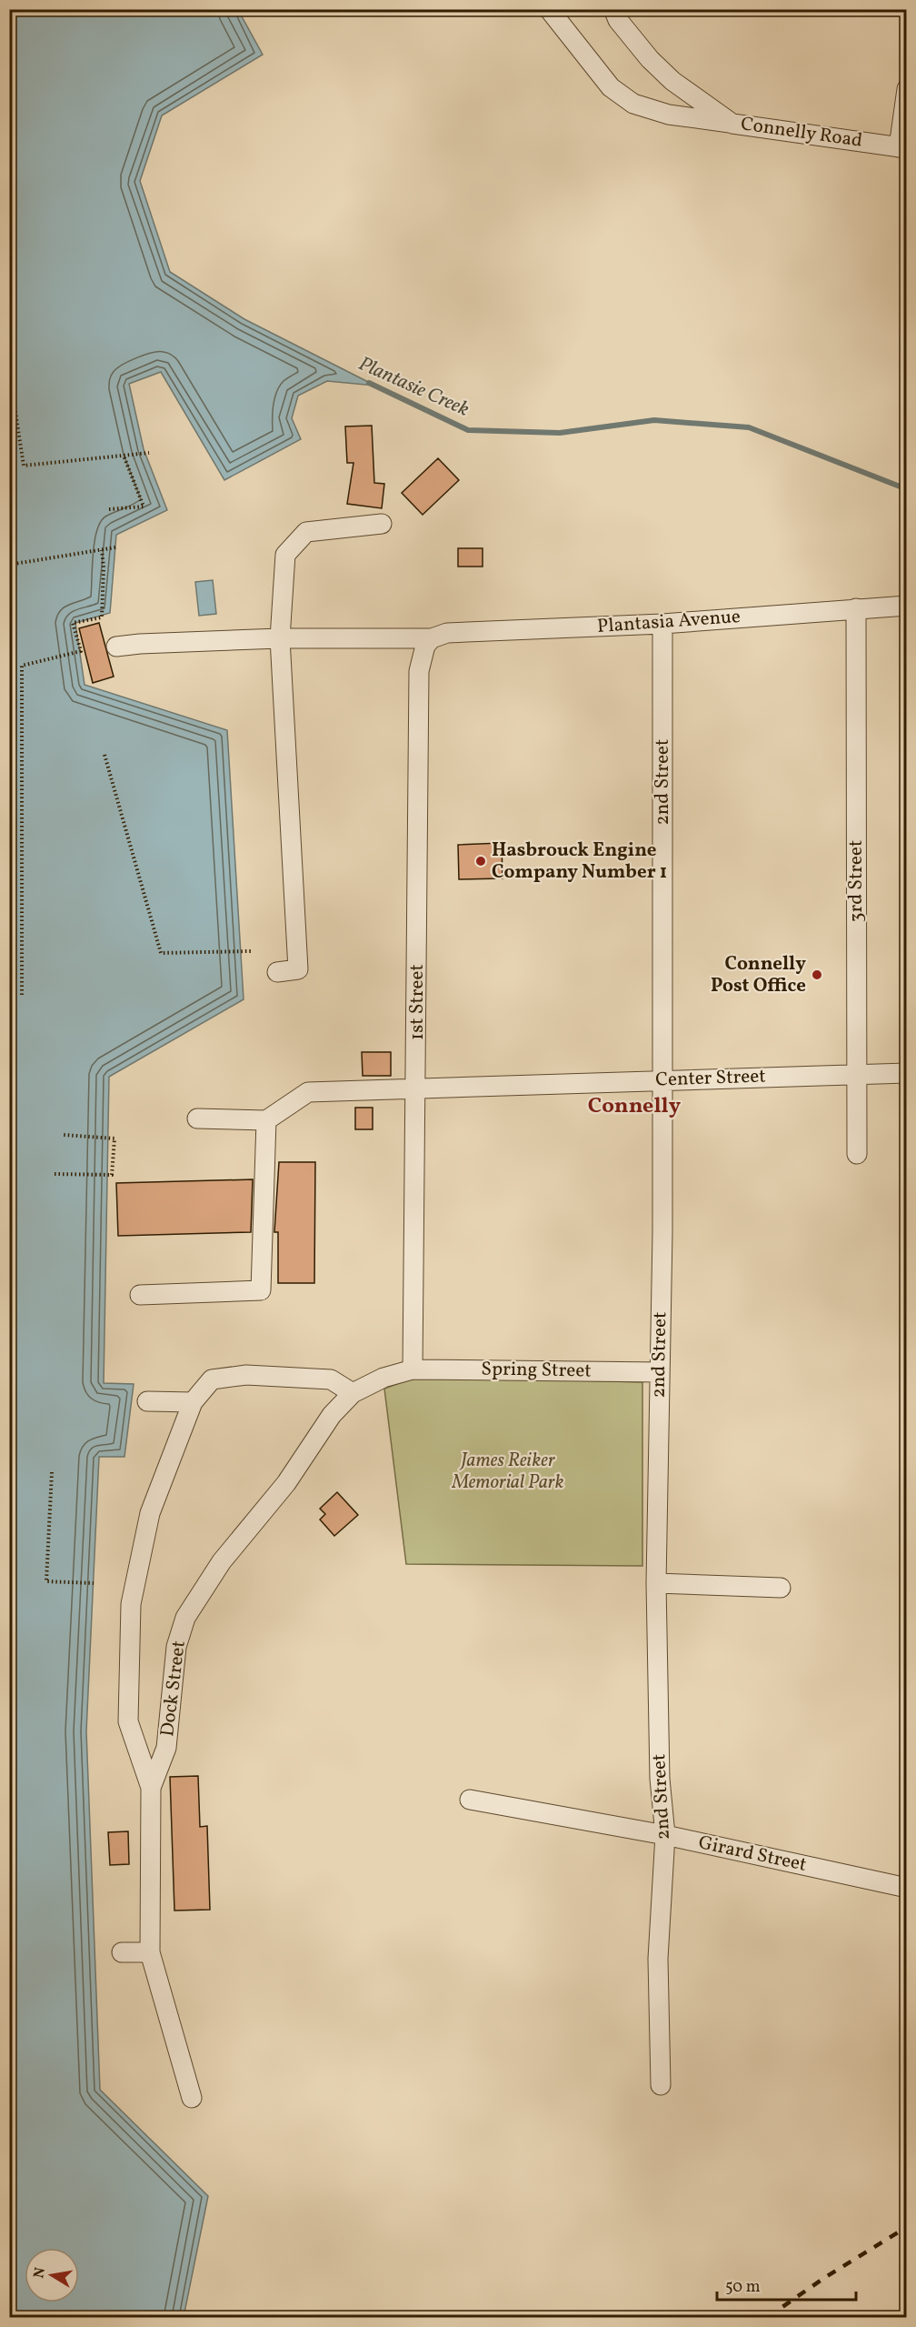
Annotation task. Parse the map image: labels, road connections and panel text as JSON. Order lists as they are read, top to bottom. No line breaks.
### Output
{"streets":{"street":["Connelly Road","Plantasia Avenue","2nd Street","3rd Street","1st Street","Center Street","Spring Street","Dock Street","Girard Street"]},"crossings":[["Plantasia Avenue","2nd Street"],["Plantasia Avenue","3rd Street"],["Plantasia Avenue","1st Street"],["2nd Street","Center Street"],["2nd Street","Spring Street"],["2nd Street","Girard Street"],["3rd Street","Center Street"],["1st Street","Center Street"],["1st Street","Spring Street"],["1st Street","Dock Street"],["Spring Street","Dock Street"]],"districts":["Connelly"],"water":["Plantasie Creek"],"parks":["James Reiker Memorial Park"],"places":["Hasbrouck Engine Company Number 1","Connelly Post Office"],"scale_bar":"50 m","north":"left"}
